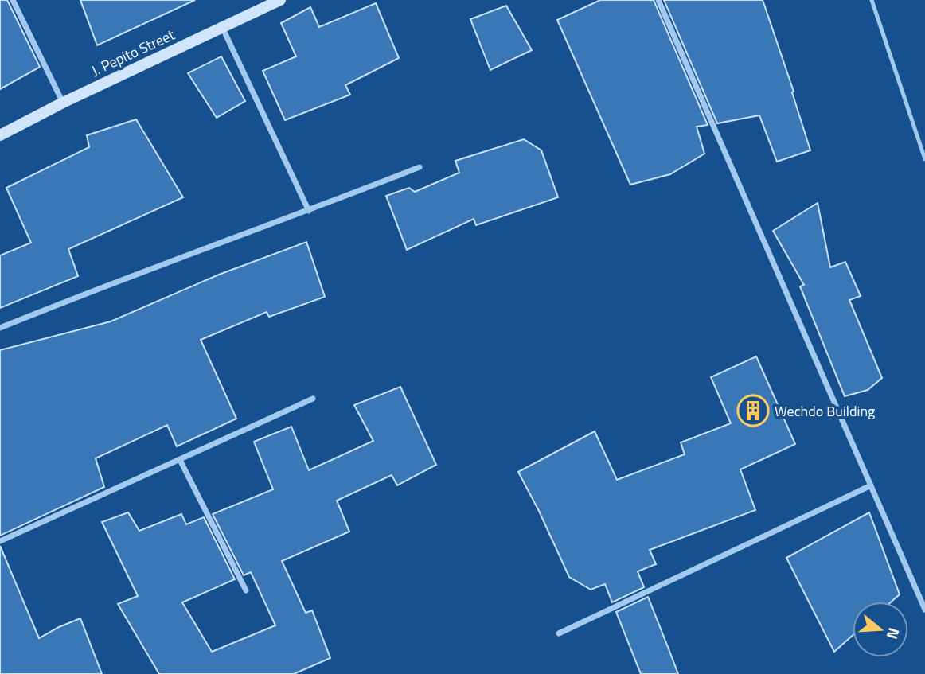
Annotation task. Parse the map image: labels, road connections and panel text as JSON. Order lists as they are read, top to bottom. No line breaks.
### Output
{"streets":{"street":["J. Pepito Street"]},"places":{"building":["Wechdo Building"]},"north":"right"}
